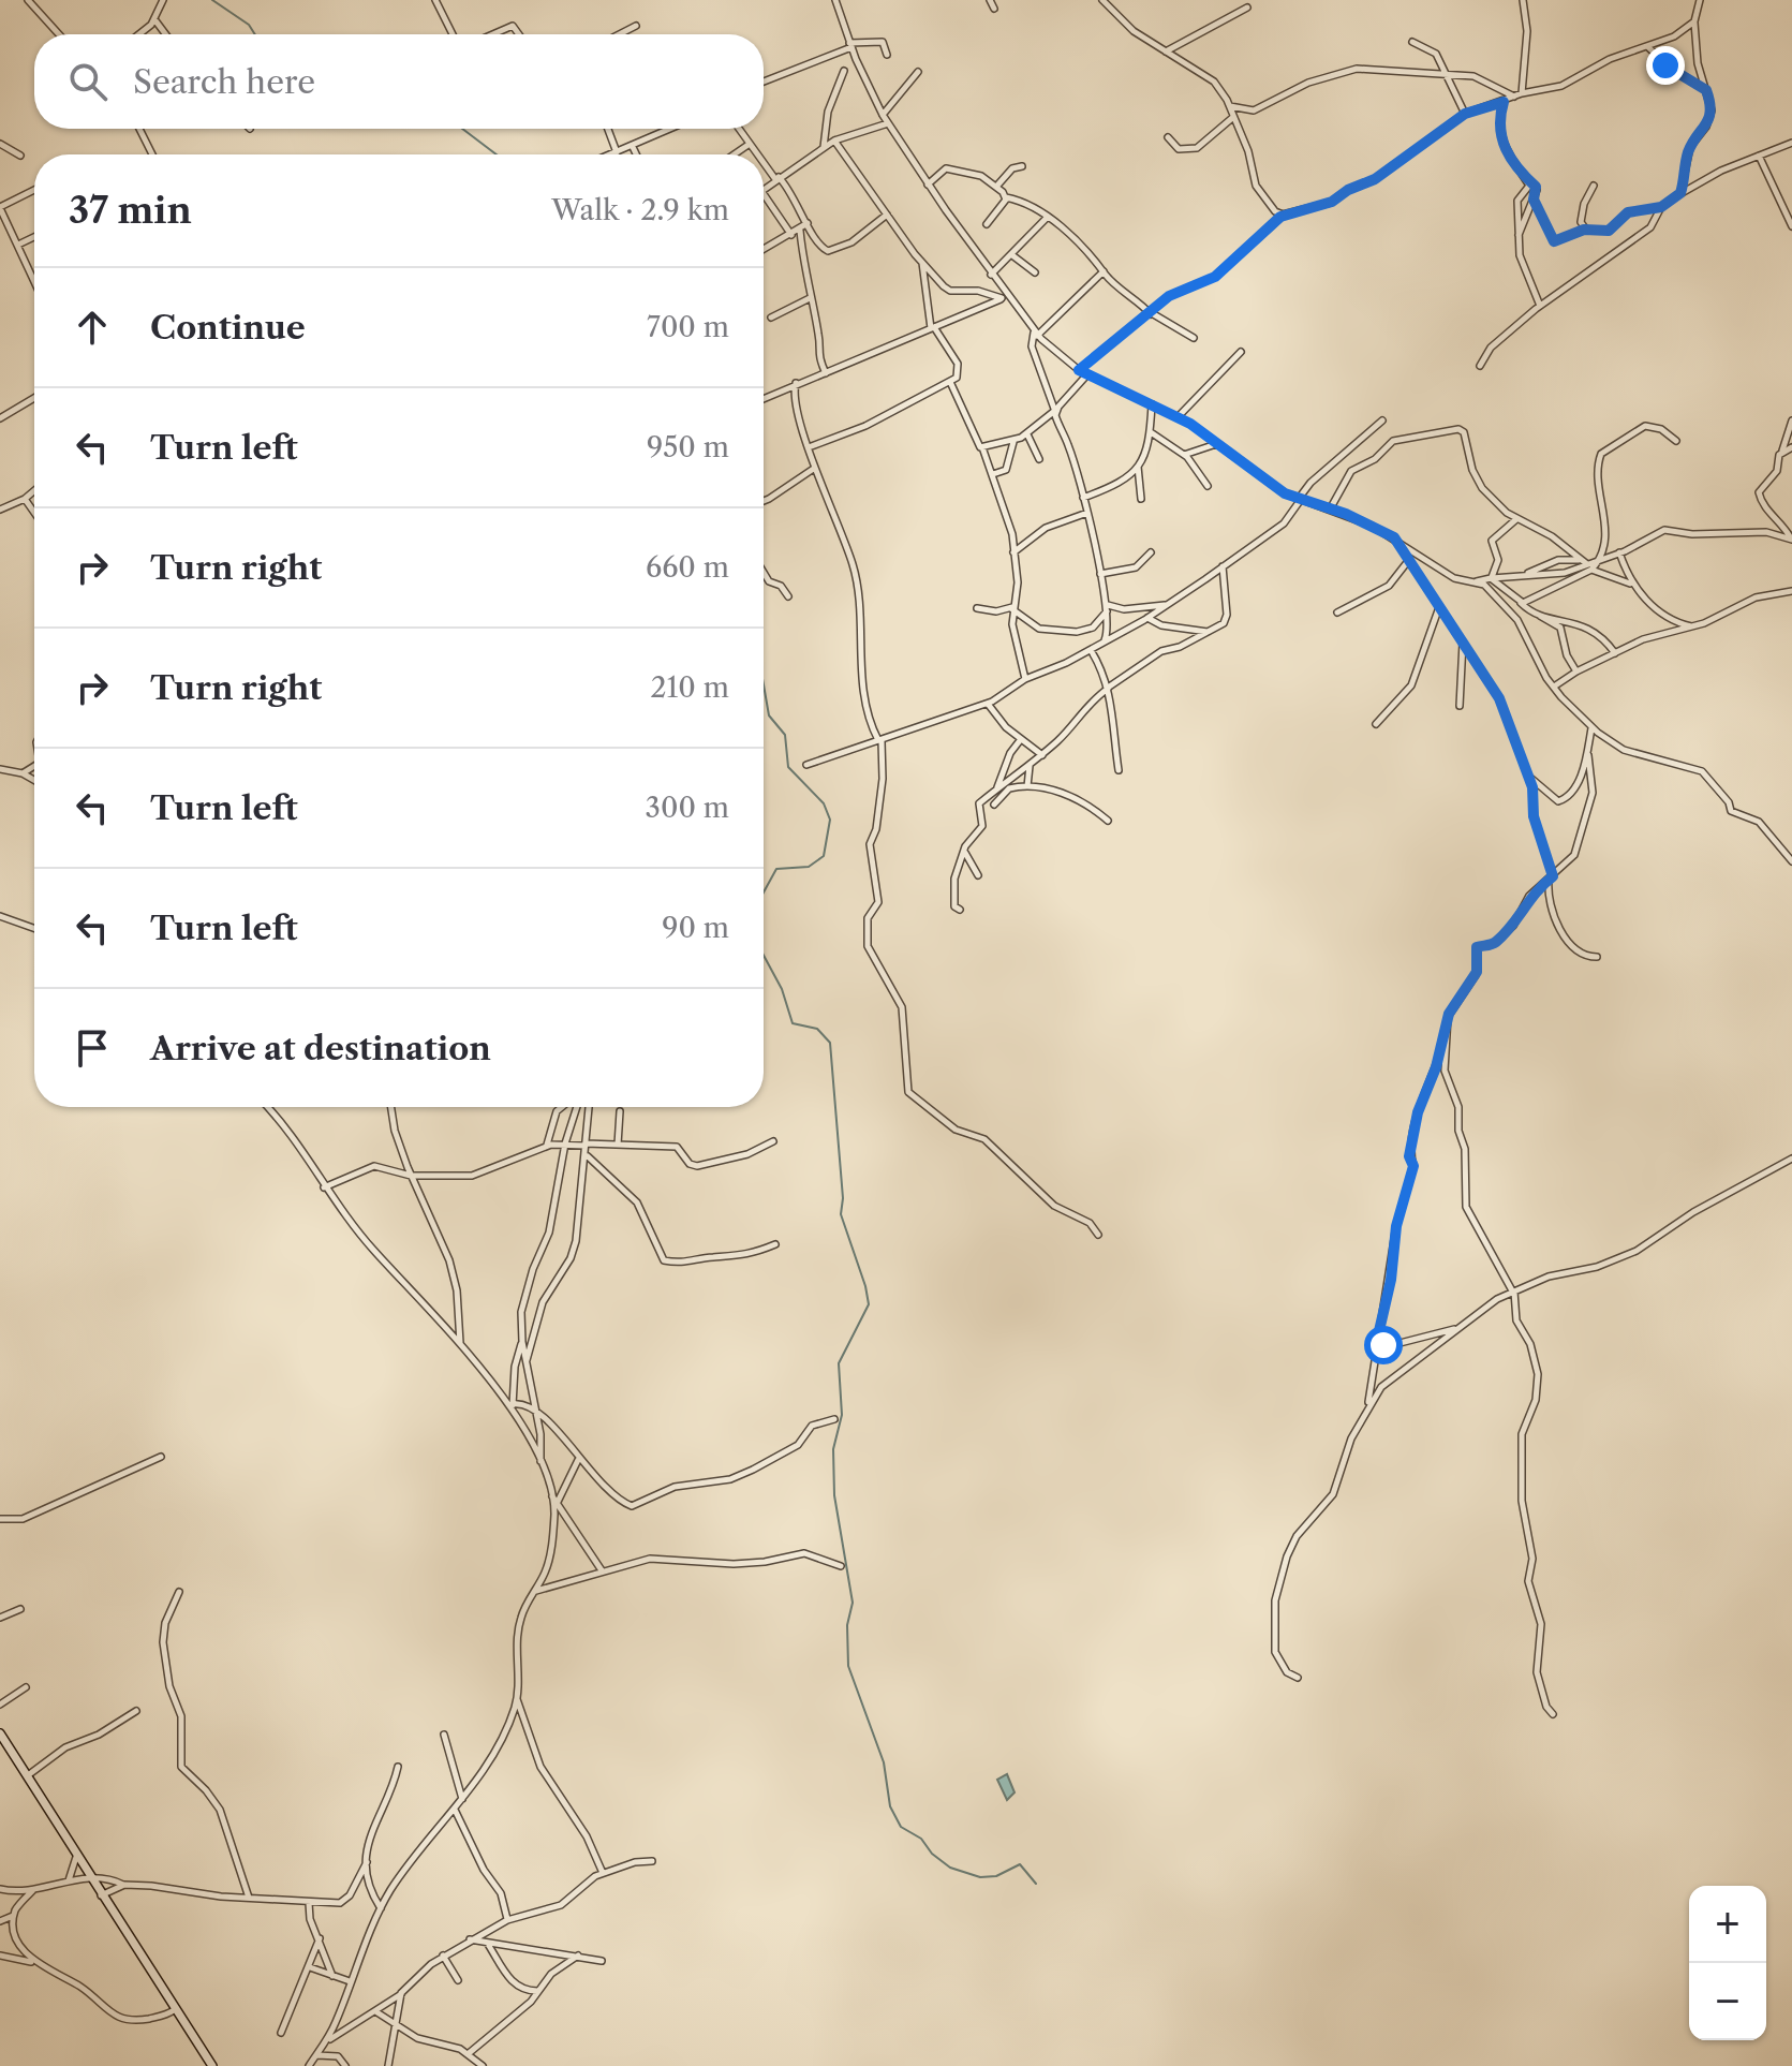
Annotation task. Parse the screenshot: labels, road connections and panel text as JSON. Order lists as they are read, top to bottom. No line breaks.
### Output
{"page":{"search":"Search here","heading":["37 min","Walk · 2.9 km"],"list":[["Continue","700 m"],["Turn left","950 m"],["Turn right","660 m"],["Turn right","210 m"],["Turn left","300 m"],["Turn left","90 m"],"Arrive at destination"],"map_buttons":["+","−"]}}
